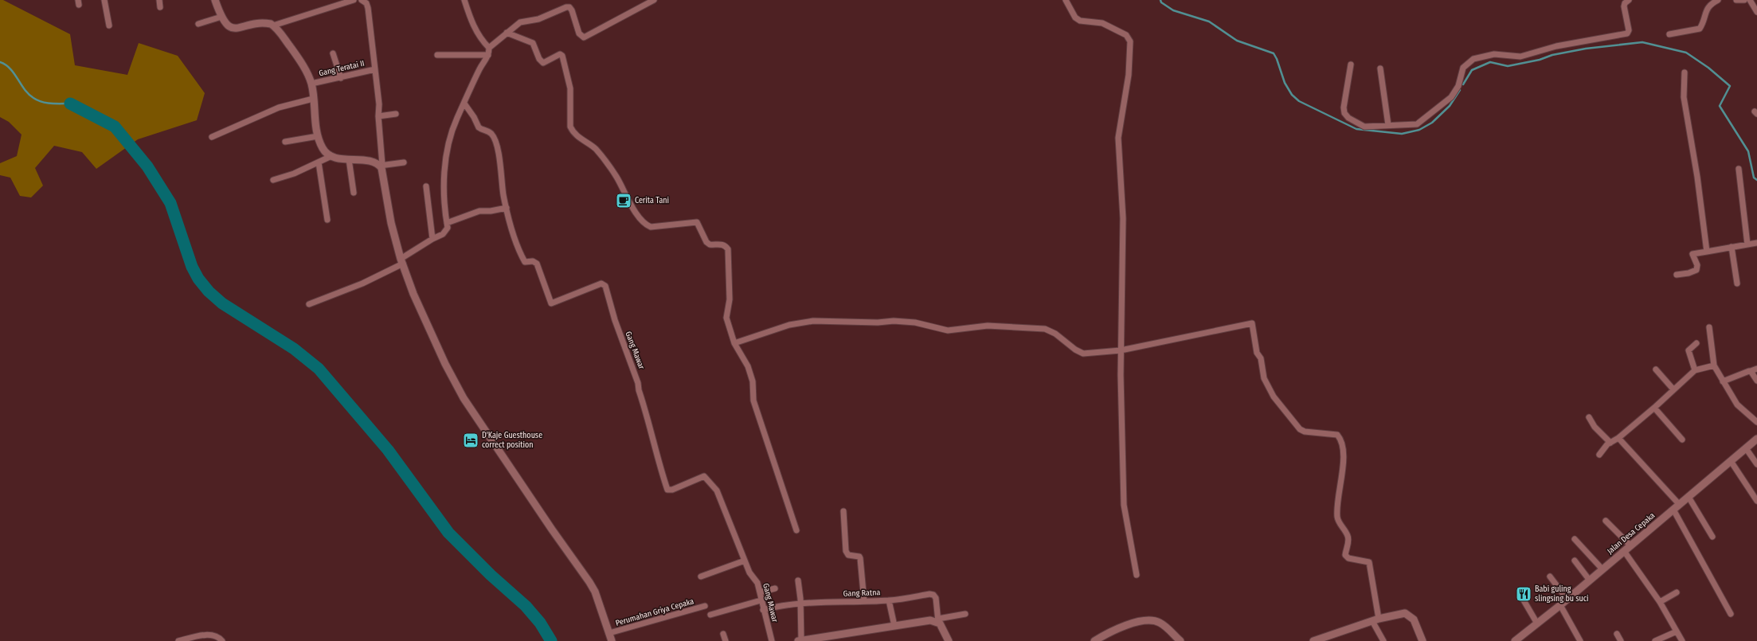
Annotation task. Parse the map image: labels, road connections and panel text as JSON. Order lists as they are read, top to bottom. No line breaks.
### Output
{"streets":{"street":["Gang Teratai II","Gang Mawar","Jalan Desa Cepaka","Gang Ratna","Perumahan Griya Cepaka"]},"crossings":[["Gang Mawar","Gang Ratna"]],"places":{"cafe":["Cerita Tani"],"hotel":["D'Kaje Guesthouse correct position"],"restaurant":["Babi guling slingsing bu suci"]}}
